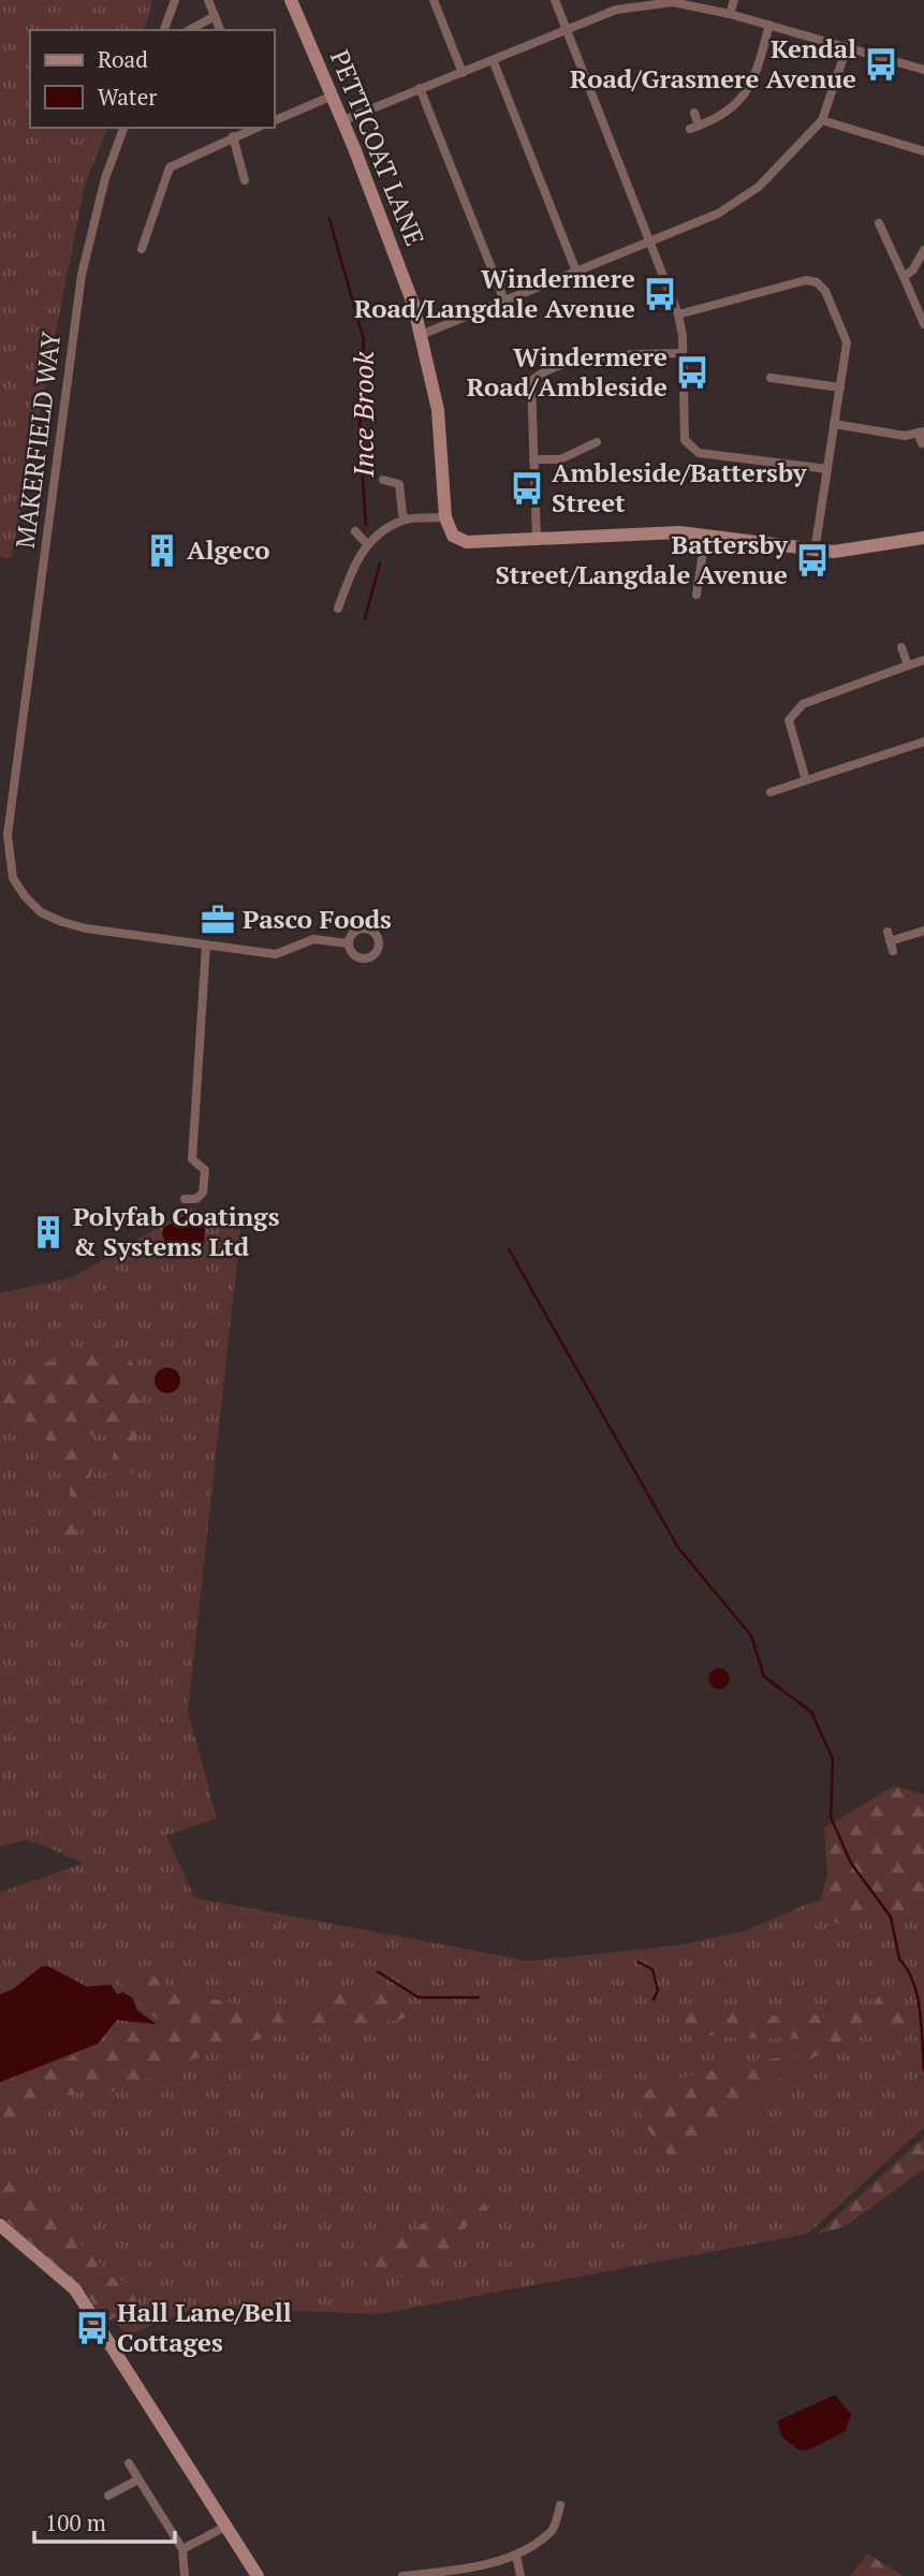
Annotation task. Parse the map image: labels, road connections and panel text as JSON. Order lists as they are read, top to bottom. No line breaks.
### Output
{"streets":{"street":["PETTICOAT LANE","MAKERFIELD WAY"]},"water":["Ince Brook"],"places":{"bus stop":["Kendal Road/Grasmere Avenue","Windermere Road/Langdale Avenue","Windermere Road/Ambleside","Ambleside/Battersby Street","Battersby Street/Langdale Avenue","Hall Lane/Bell Cottages"],"building":["Algeco","Polyfab Coatings & Systems Ltd"],"office":["Pasco Foods"]},"legend":["Road","Water"],"scale_bar":"100 m"}
